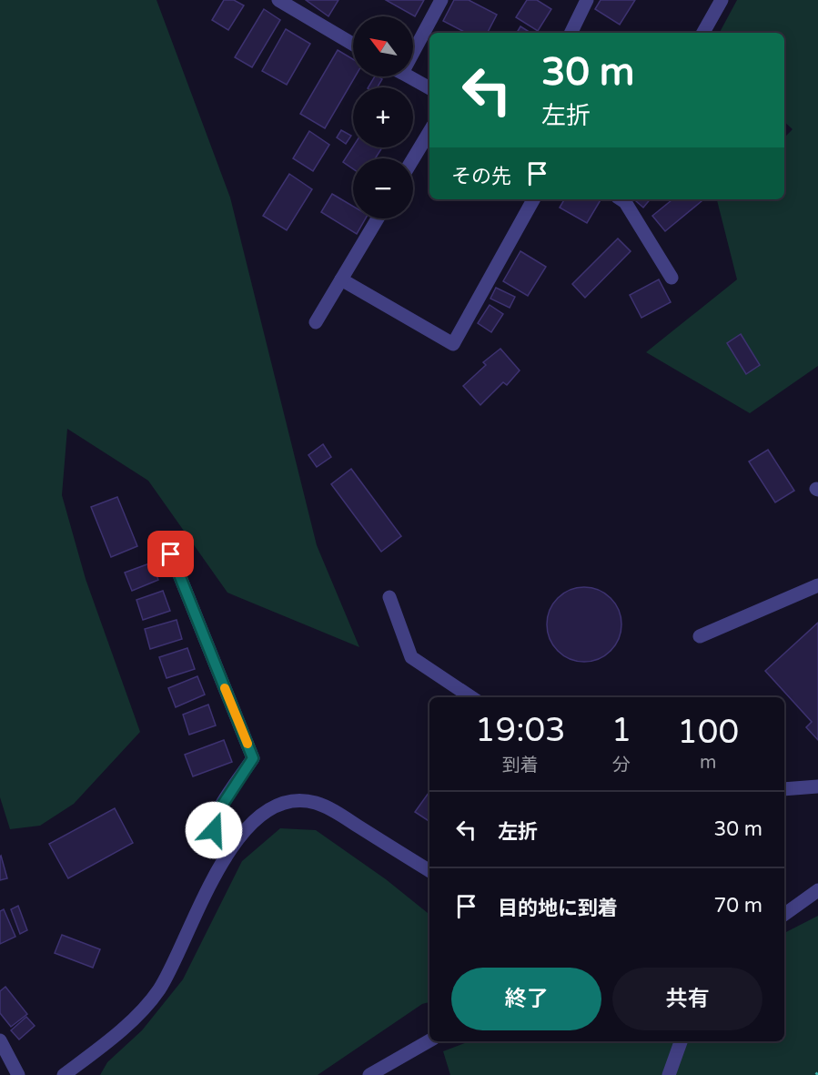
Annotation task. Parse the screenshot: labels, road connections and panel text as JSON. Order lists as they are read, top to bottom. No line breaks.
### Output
{"north":"top left","page":{"map_buttons":["+","−"],"turn":["30 m","左折"],"then":"その先","eta":["19:03","到着","1","分","100","m"],"list":[{"name":"左折","value":"30 m"},{"name":"目的地に到着","value":"70 m"}],"buttons":["終了","共有"]}}
